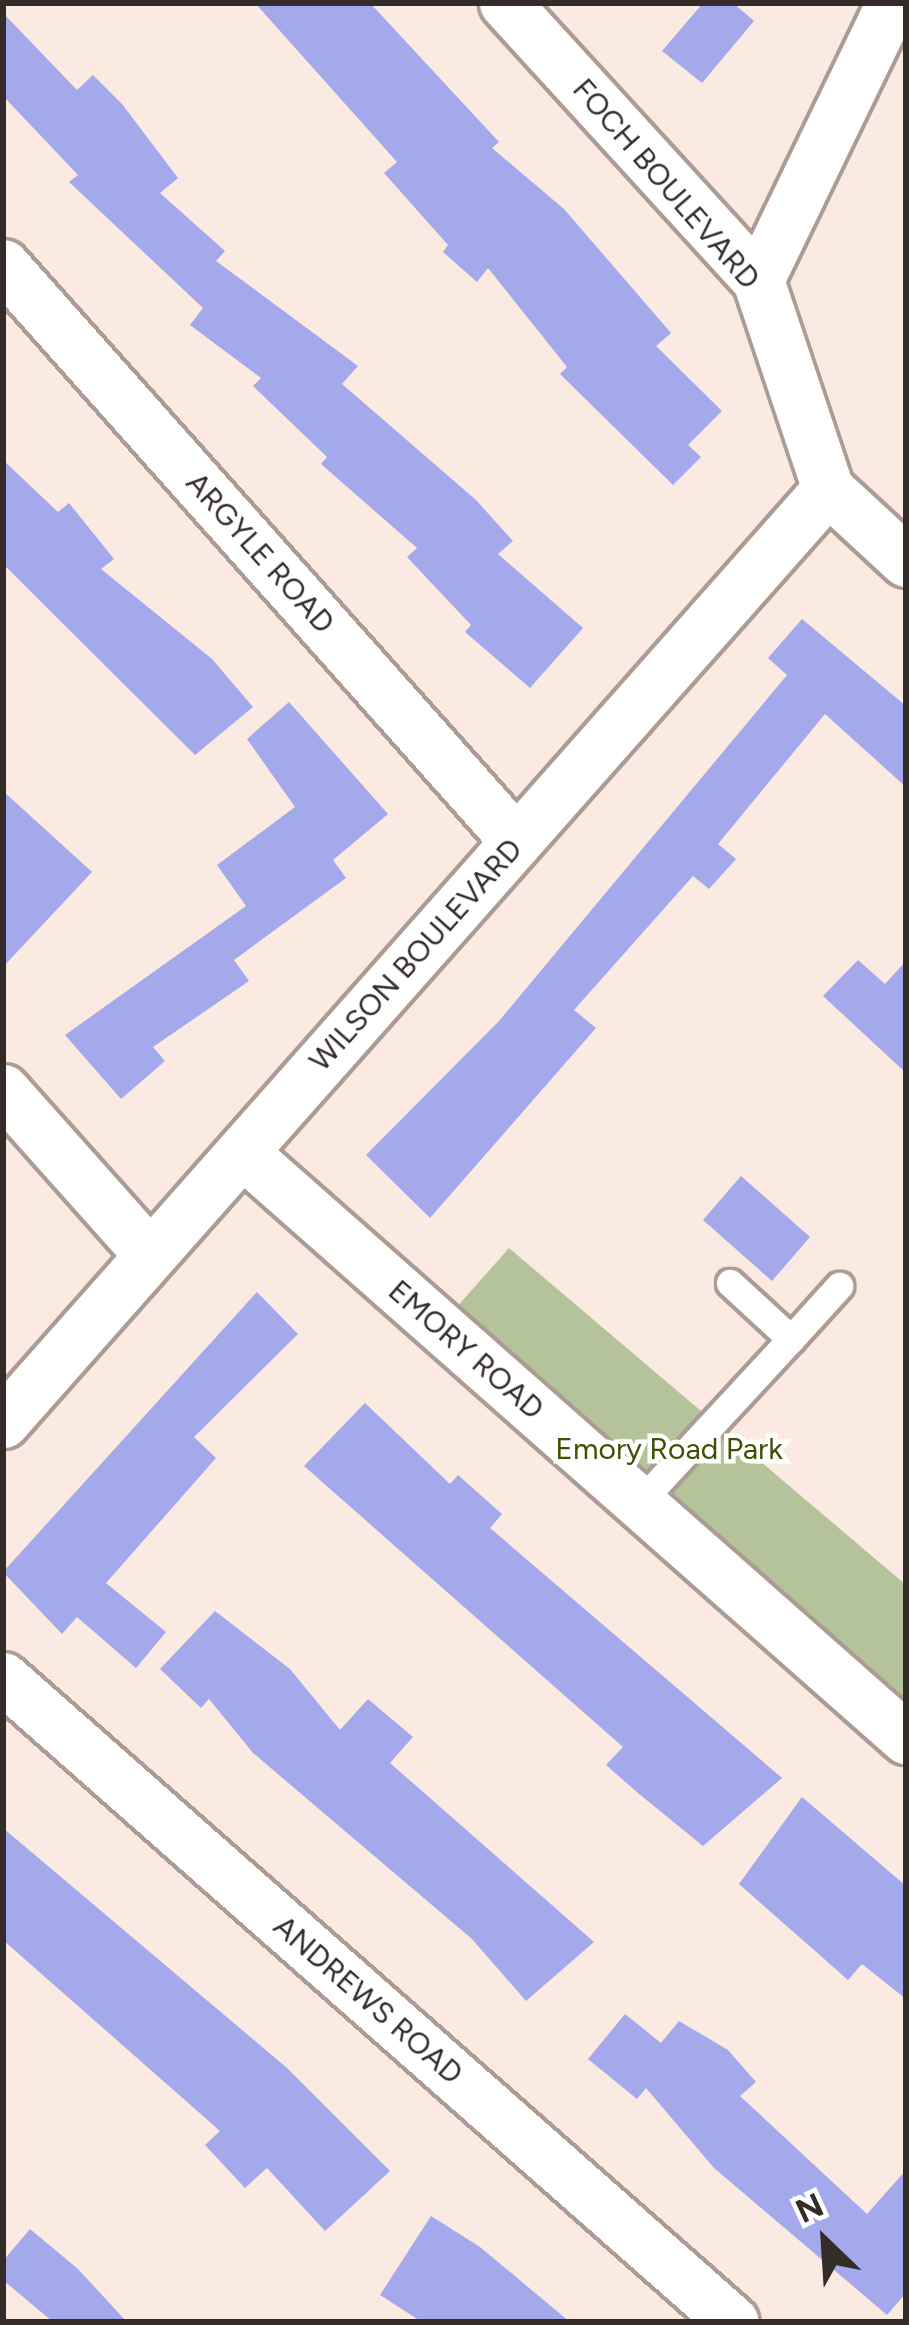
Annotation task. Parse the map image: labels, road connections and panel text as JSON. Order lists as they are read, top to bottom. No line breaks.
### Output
{"streets":{"street":["FOCH BOULEVARD","ARGYLE ROAD","WILSON BOULEVARD","EMORY ROAD","ANDREWS ROAD"]},"crossings":[["FOCH BOULEVARD","WILSON BOULEVARD"],["ARGYLE ROAD","WILSON BOULEVARD"],["WILSON BOULEVARD","EMORY ROAD"]],"parks":["Emory Road Park"],"north":"top left"}
